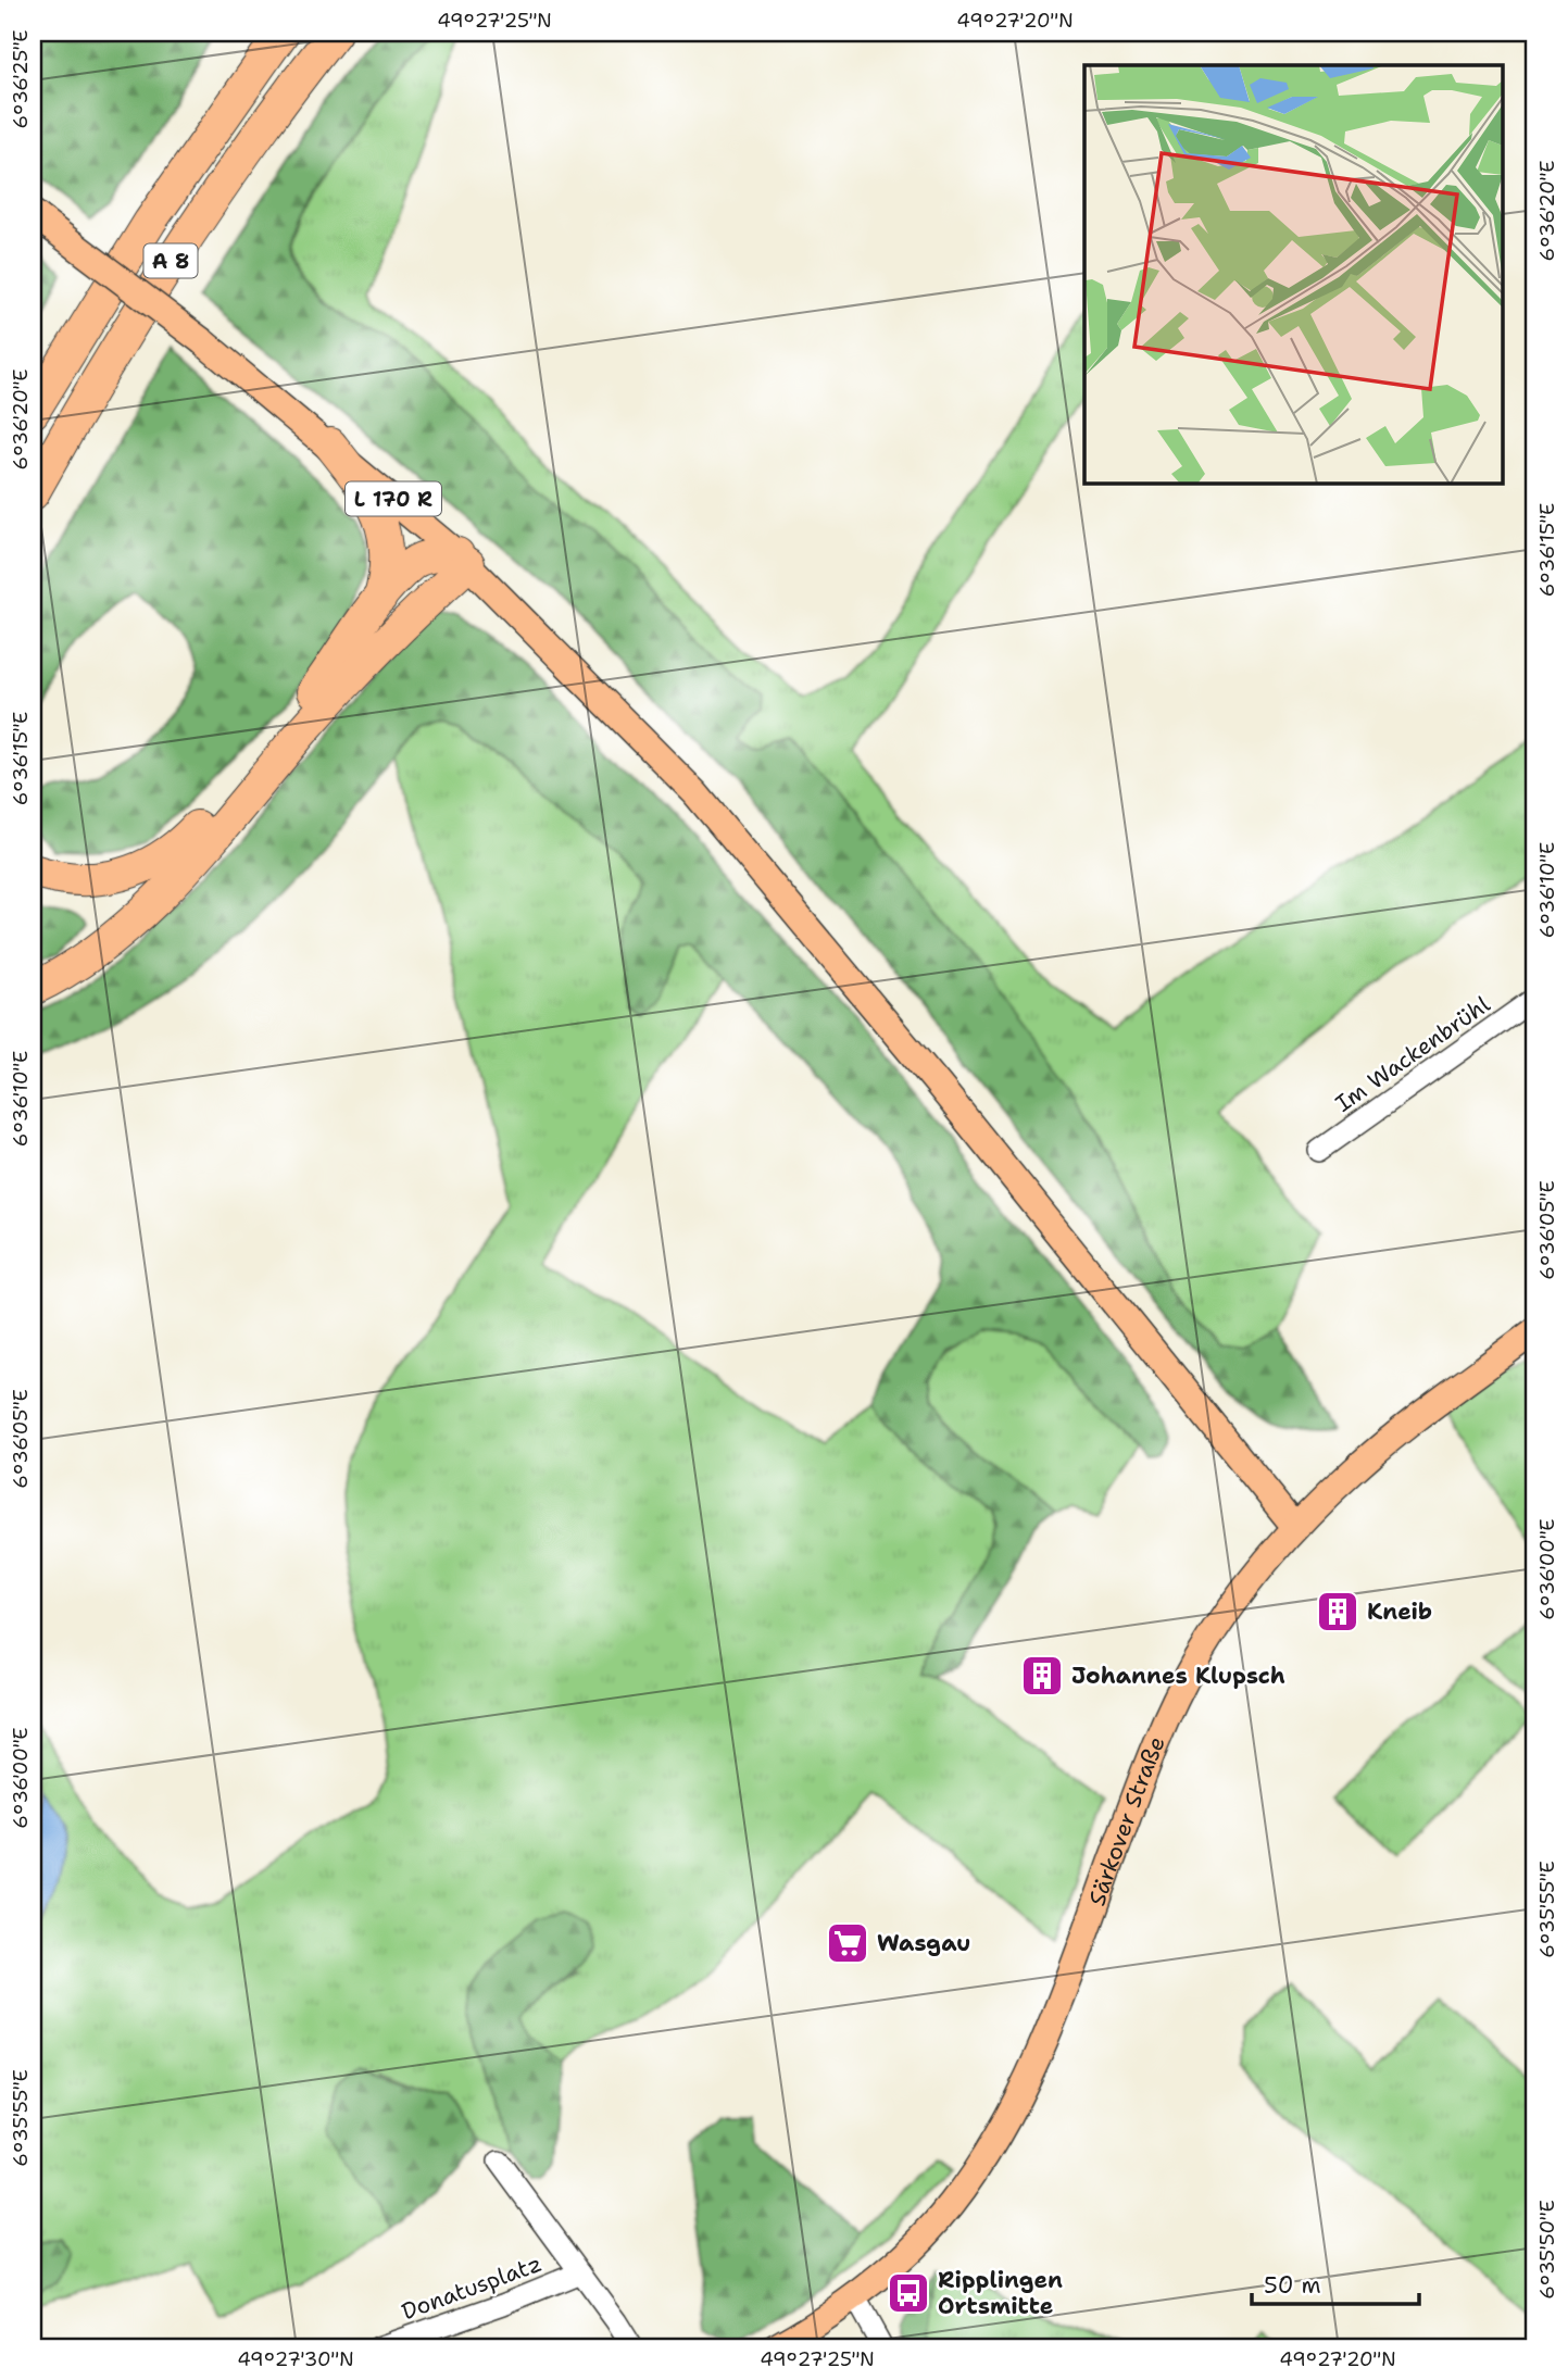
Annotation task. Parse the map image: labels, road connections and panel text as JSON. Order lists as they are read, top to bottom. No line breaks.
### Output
{"streets":{"highway":["A 8"],"main road":["L 170 R","Särkover Straße"],"street":["Im Wackenbrühl","Donatusplatz"]},"crossings":[["L 170 R","Särkover Straße"]],"places":{"building":["Kneib","Johannes Klupsch"],"supermarket":["Wasgau"],"bus stop":["Ripplingen Ortsmitte"]},"scale_bar":"50 m","coordinates":["49°27'25\"N","49°27'20\"N","6°36'25\"E","6°36'20\"E","6°36'15\"E","6°36'10\"E","6°36'05\"E","6°36'00\"E","6°35'55\"E","6°35'50\"E","49°27'30\"N"]}
